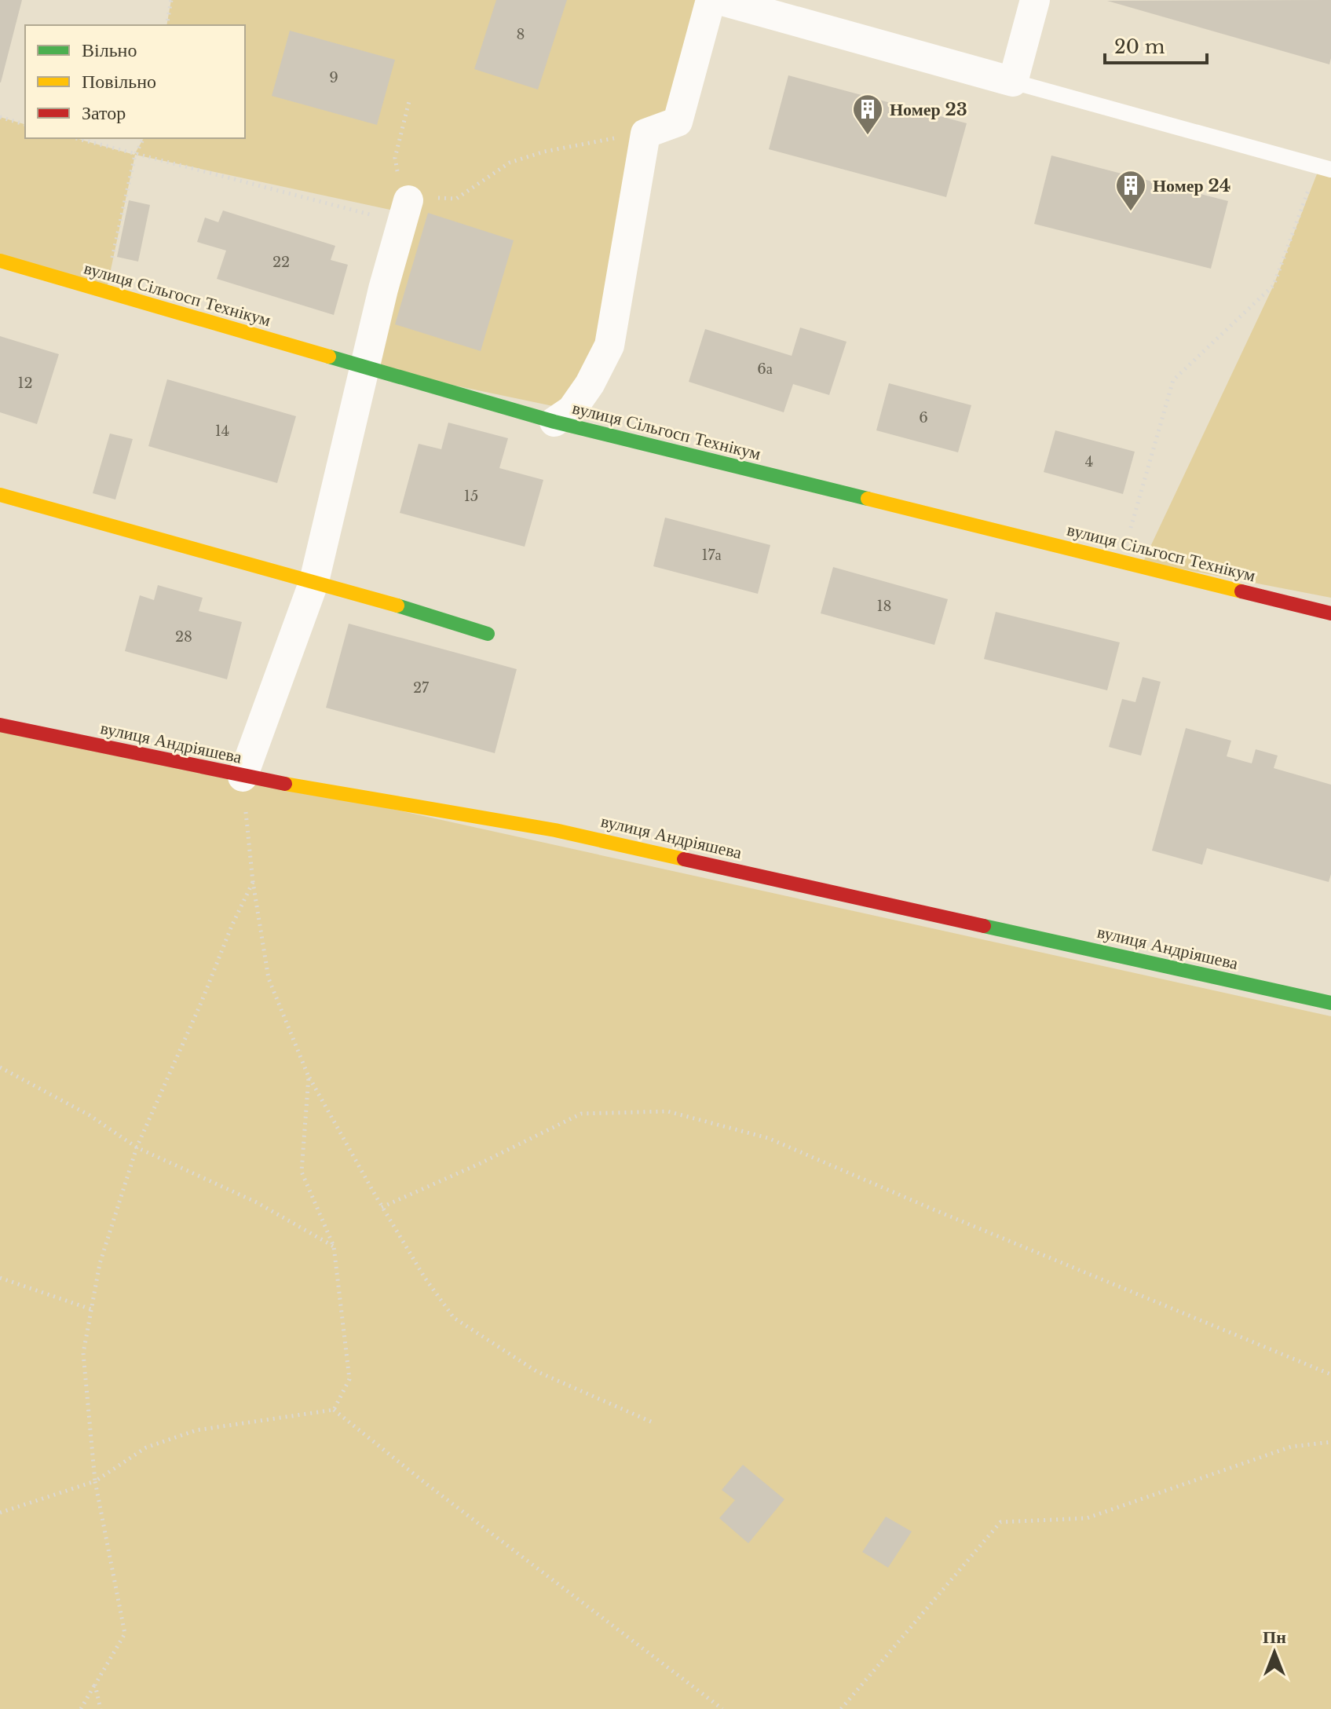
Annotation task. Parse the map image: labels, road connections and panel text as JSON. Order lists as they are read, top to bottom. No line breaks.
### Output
{"streets":{"street":["вулиця Сільгосп Технікум","вулиця Андріяшева"]},"places":{"building":["Номер 23","Номер 24"]},"house_numbers":["8","9","22","6а","12","6","14","4","15","17а","18","28","27"],"legend":["Вільно","Повільно","Затор"],"scale_bar":"20 m","north":"top"}
